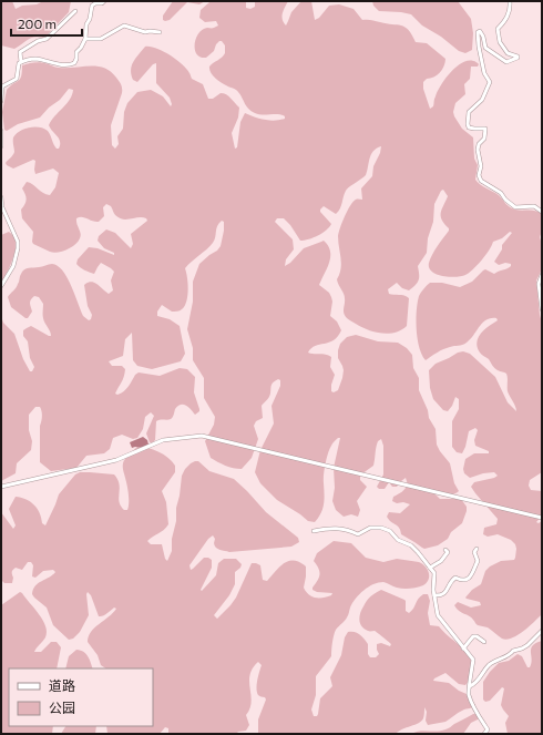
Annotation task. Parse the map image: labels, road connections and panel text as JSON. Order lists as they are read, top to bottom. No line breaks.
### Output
{"legend":["道路","公园"],"scale_bar":"200 m"}
